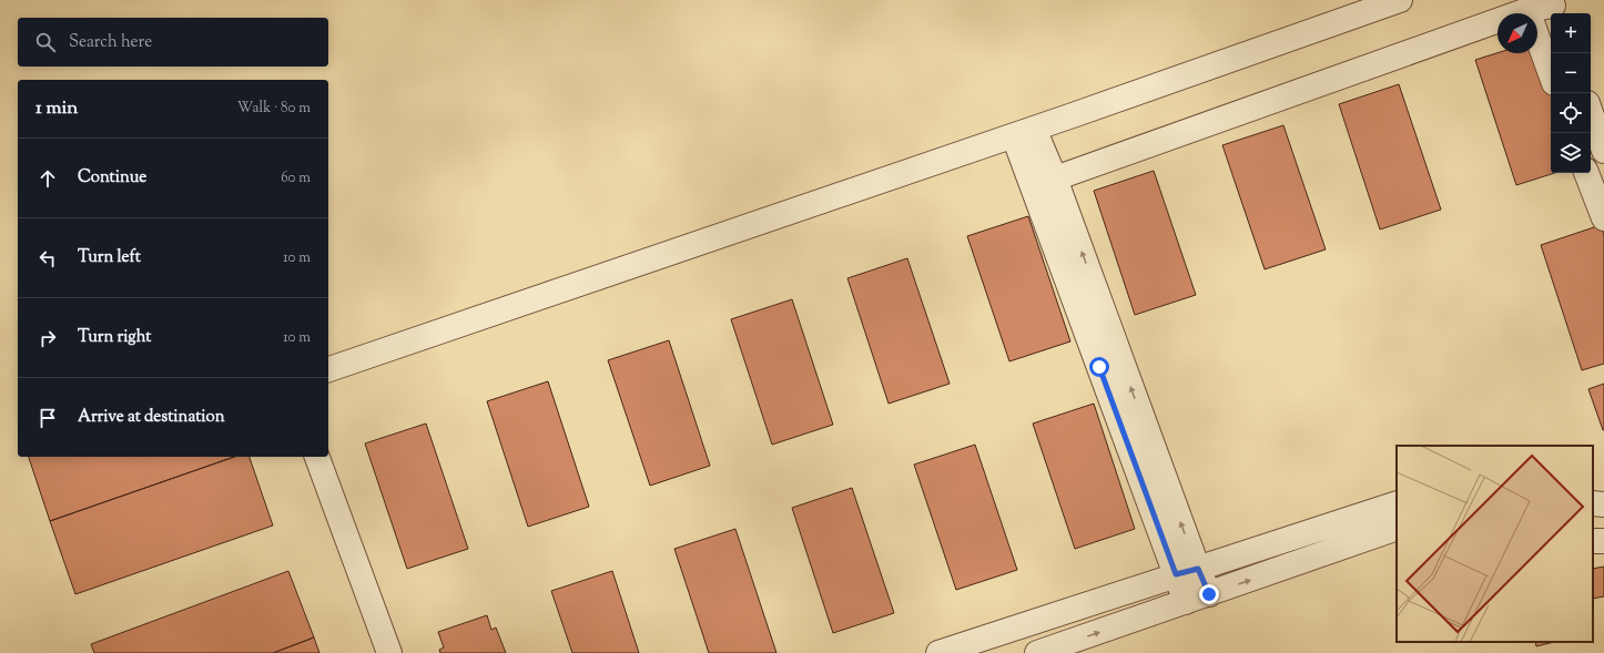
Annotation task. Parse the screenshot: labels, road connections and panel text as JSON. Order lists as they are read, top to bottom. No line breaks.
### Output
{"north":"bottom left","page":{"map_buttons":["+","−"],"search":"Search here","heading":["1 min","Walk · 80 m"],"list":[["Continue","60 m"],["Turn left","10 m"],["Turn right","10 m"],"Arrive at destination"]}}
